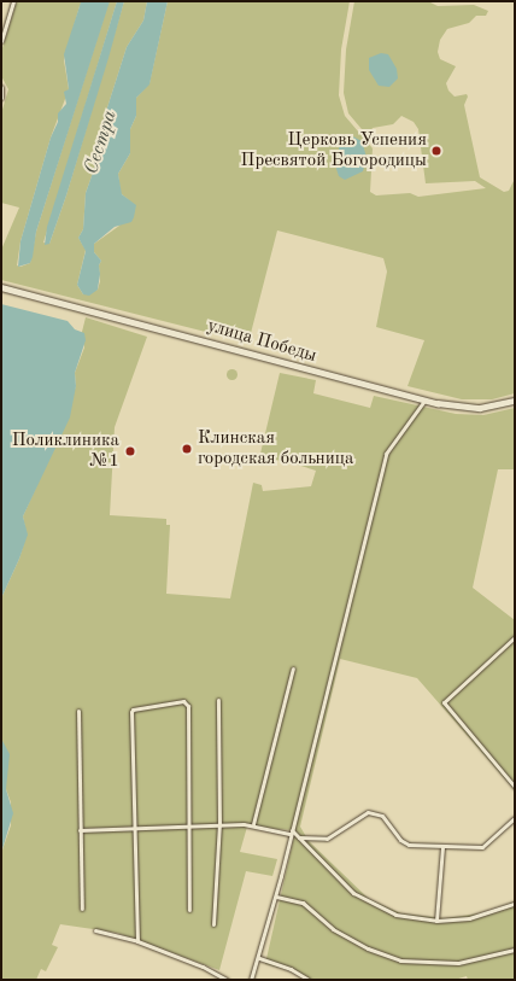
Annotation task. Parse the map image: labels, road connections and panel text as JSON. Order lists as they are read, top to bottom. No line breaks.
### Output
{"streets":{"street":["улица Победы"]},"water":["Сестра"],"places":["Церковь Успения Пресвятой Богородицы","Клинская городская больница","Поликлиника №1"]}
